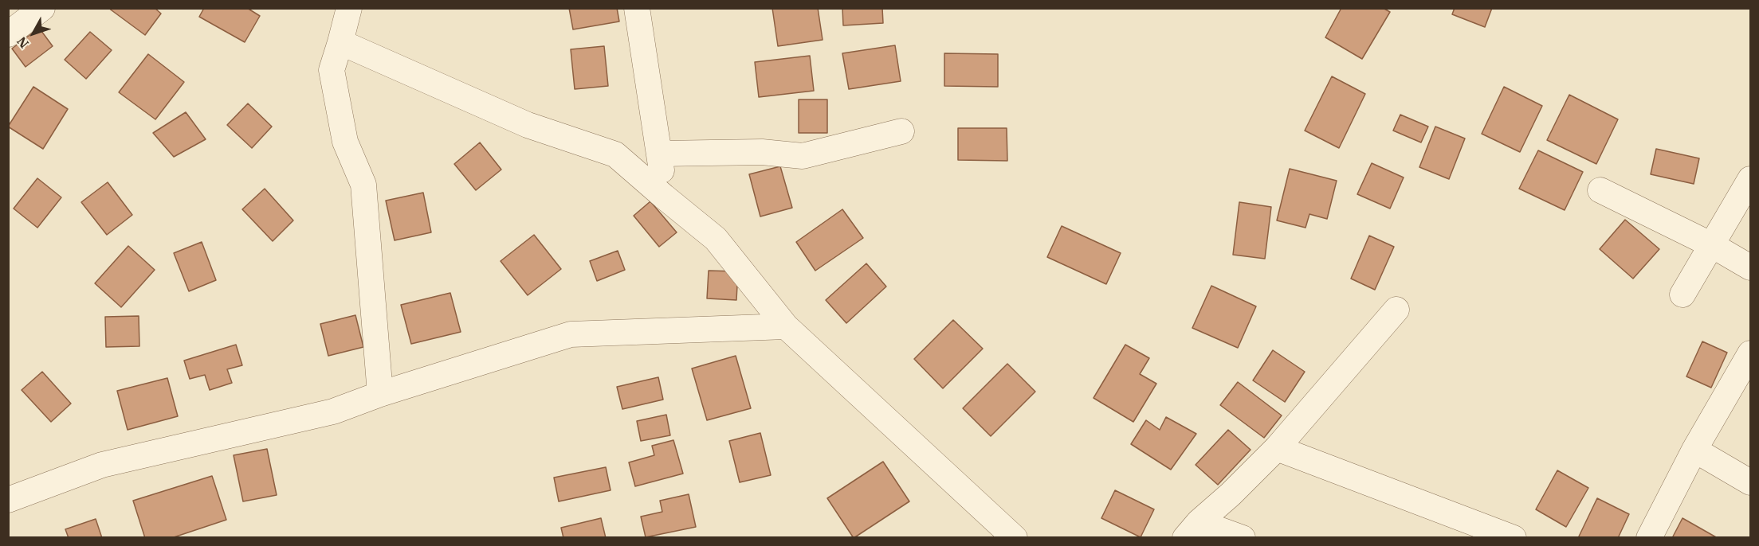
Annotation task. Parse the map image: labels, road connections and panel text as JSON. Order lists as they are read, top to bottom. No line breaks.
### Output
{"north":"bottom left"}
